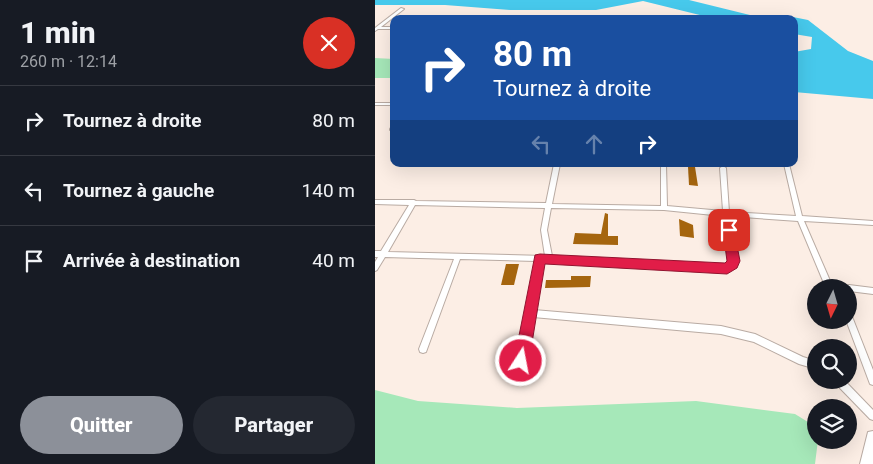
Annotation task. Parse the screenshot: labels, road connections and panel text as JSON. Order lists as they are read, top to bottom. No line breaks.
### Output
{"north":"bottom","page":{"heading":["1 min","260 m · 12:14"],"turn":["80 m","Tournez à droite"],"list":[{"name":"Tournez à droite","value":"80 m"},{"name":"Tournez à gauche","value":"140 m"},{"name":"Arrivée à destination","value":"40 m"}],"buttons":["Quitter","Partager"]}}
